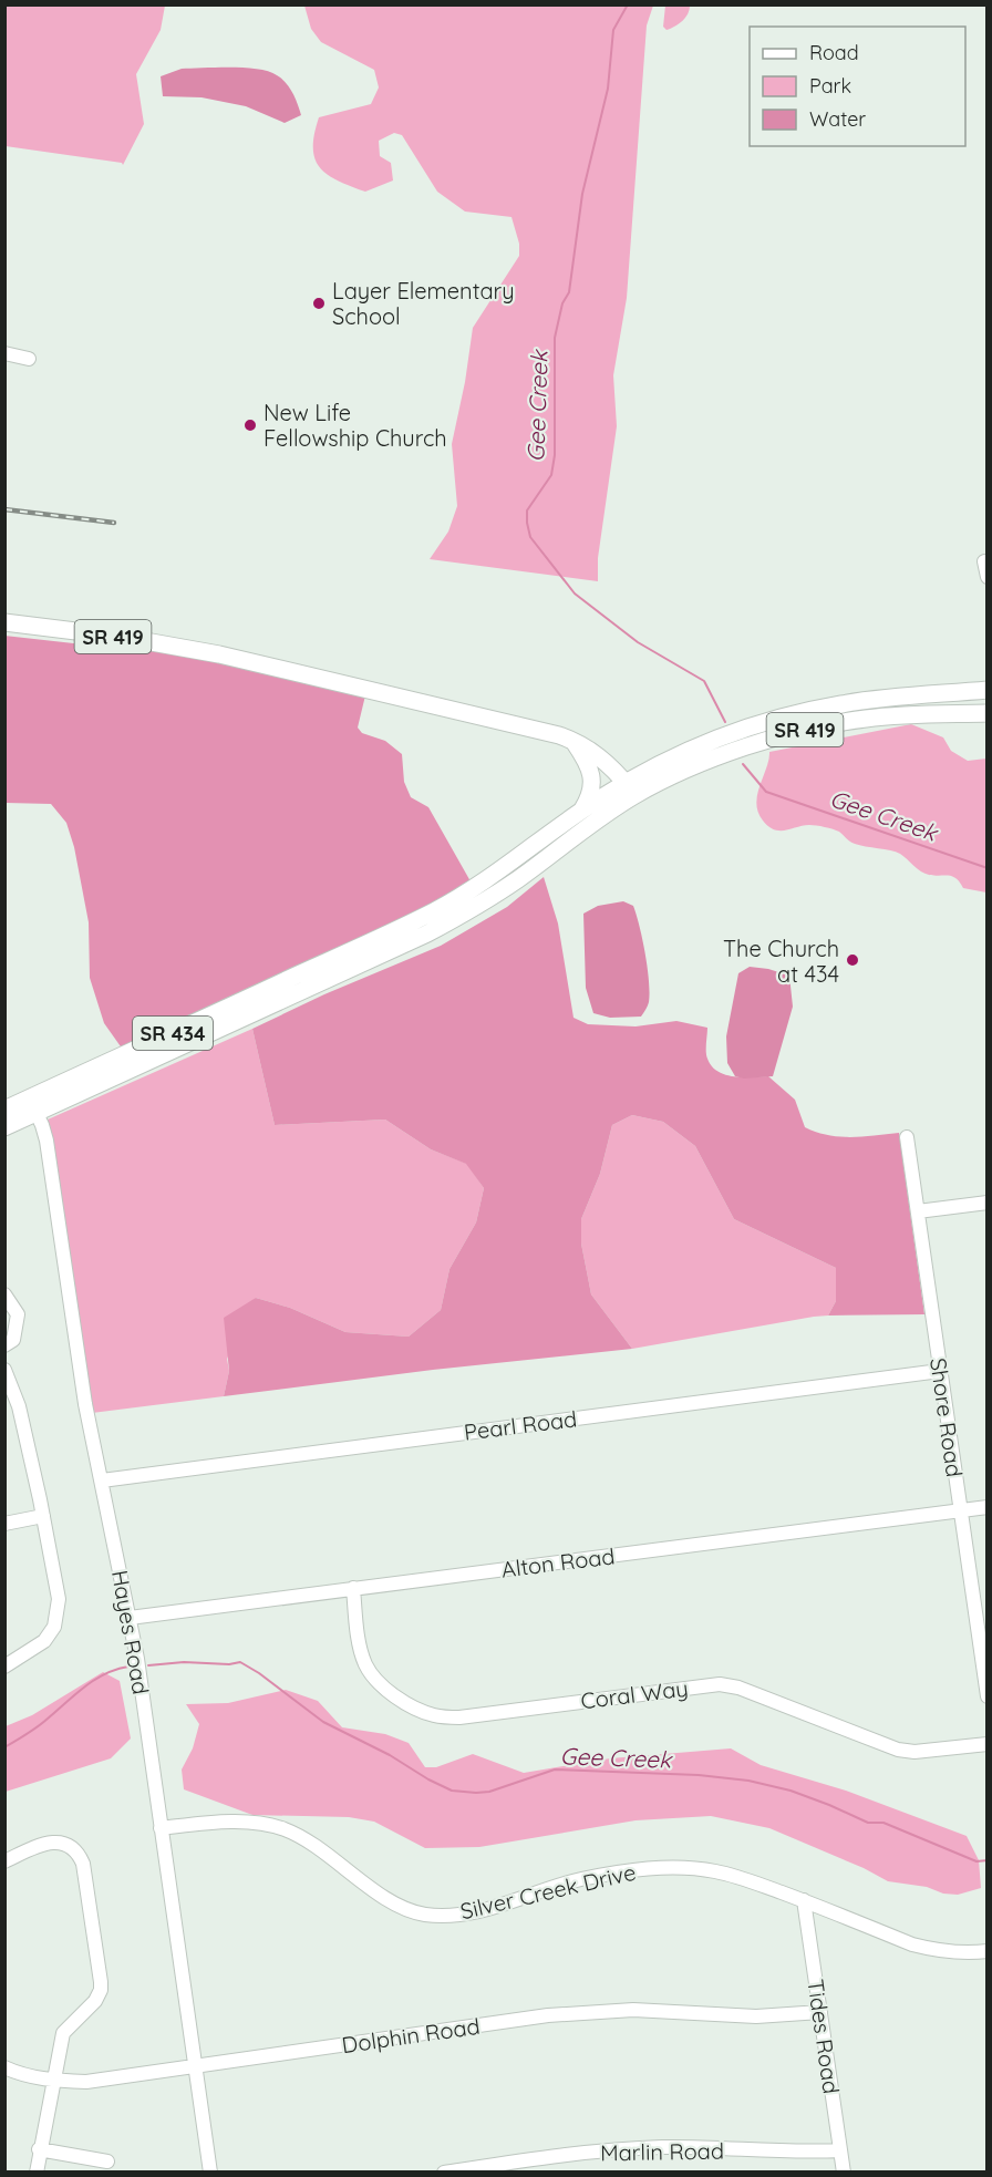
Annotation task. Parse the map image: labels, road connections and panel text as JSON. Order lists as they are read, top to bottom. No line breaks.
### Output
{"streets":{"main road":["SR 419","SR 434"],"street":["Shore Road","Pearl Road","Alton Road","Hayes Road","Coral Way","Silver Creek Drive","Dolphin Road","Tides Road","Marlin Road"]},"crossings":[["SR 419","SR 434"],["SR 434","Hayes Road"],["Shore Road","Pearl Road"],["Shore Road","Alton Road"],["Pearl Road","Hayes Road"],["Alton Road","Hayes Road"],["Alton Road","Coral Way"],["Hayes Road","Silver Creek Drive"],["Hayes Road","Dolphin Road"],["Silver Creek Drive","Tides Road"],["Dolphin Road","Tides Road"],["Tides Road","Marlin Road"]],"water":["Gee Creek"],"places":["Layer Elementary School","New Life Fellowship Church","The Church at 434"],"legend":["Road","Park","Water"]}
